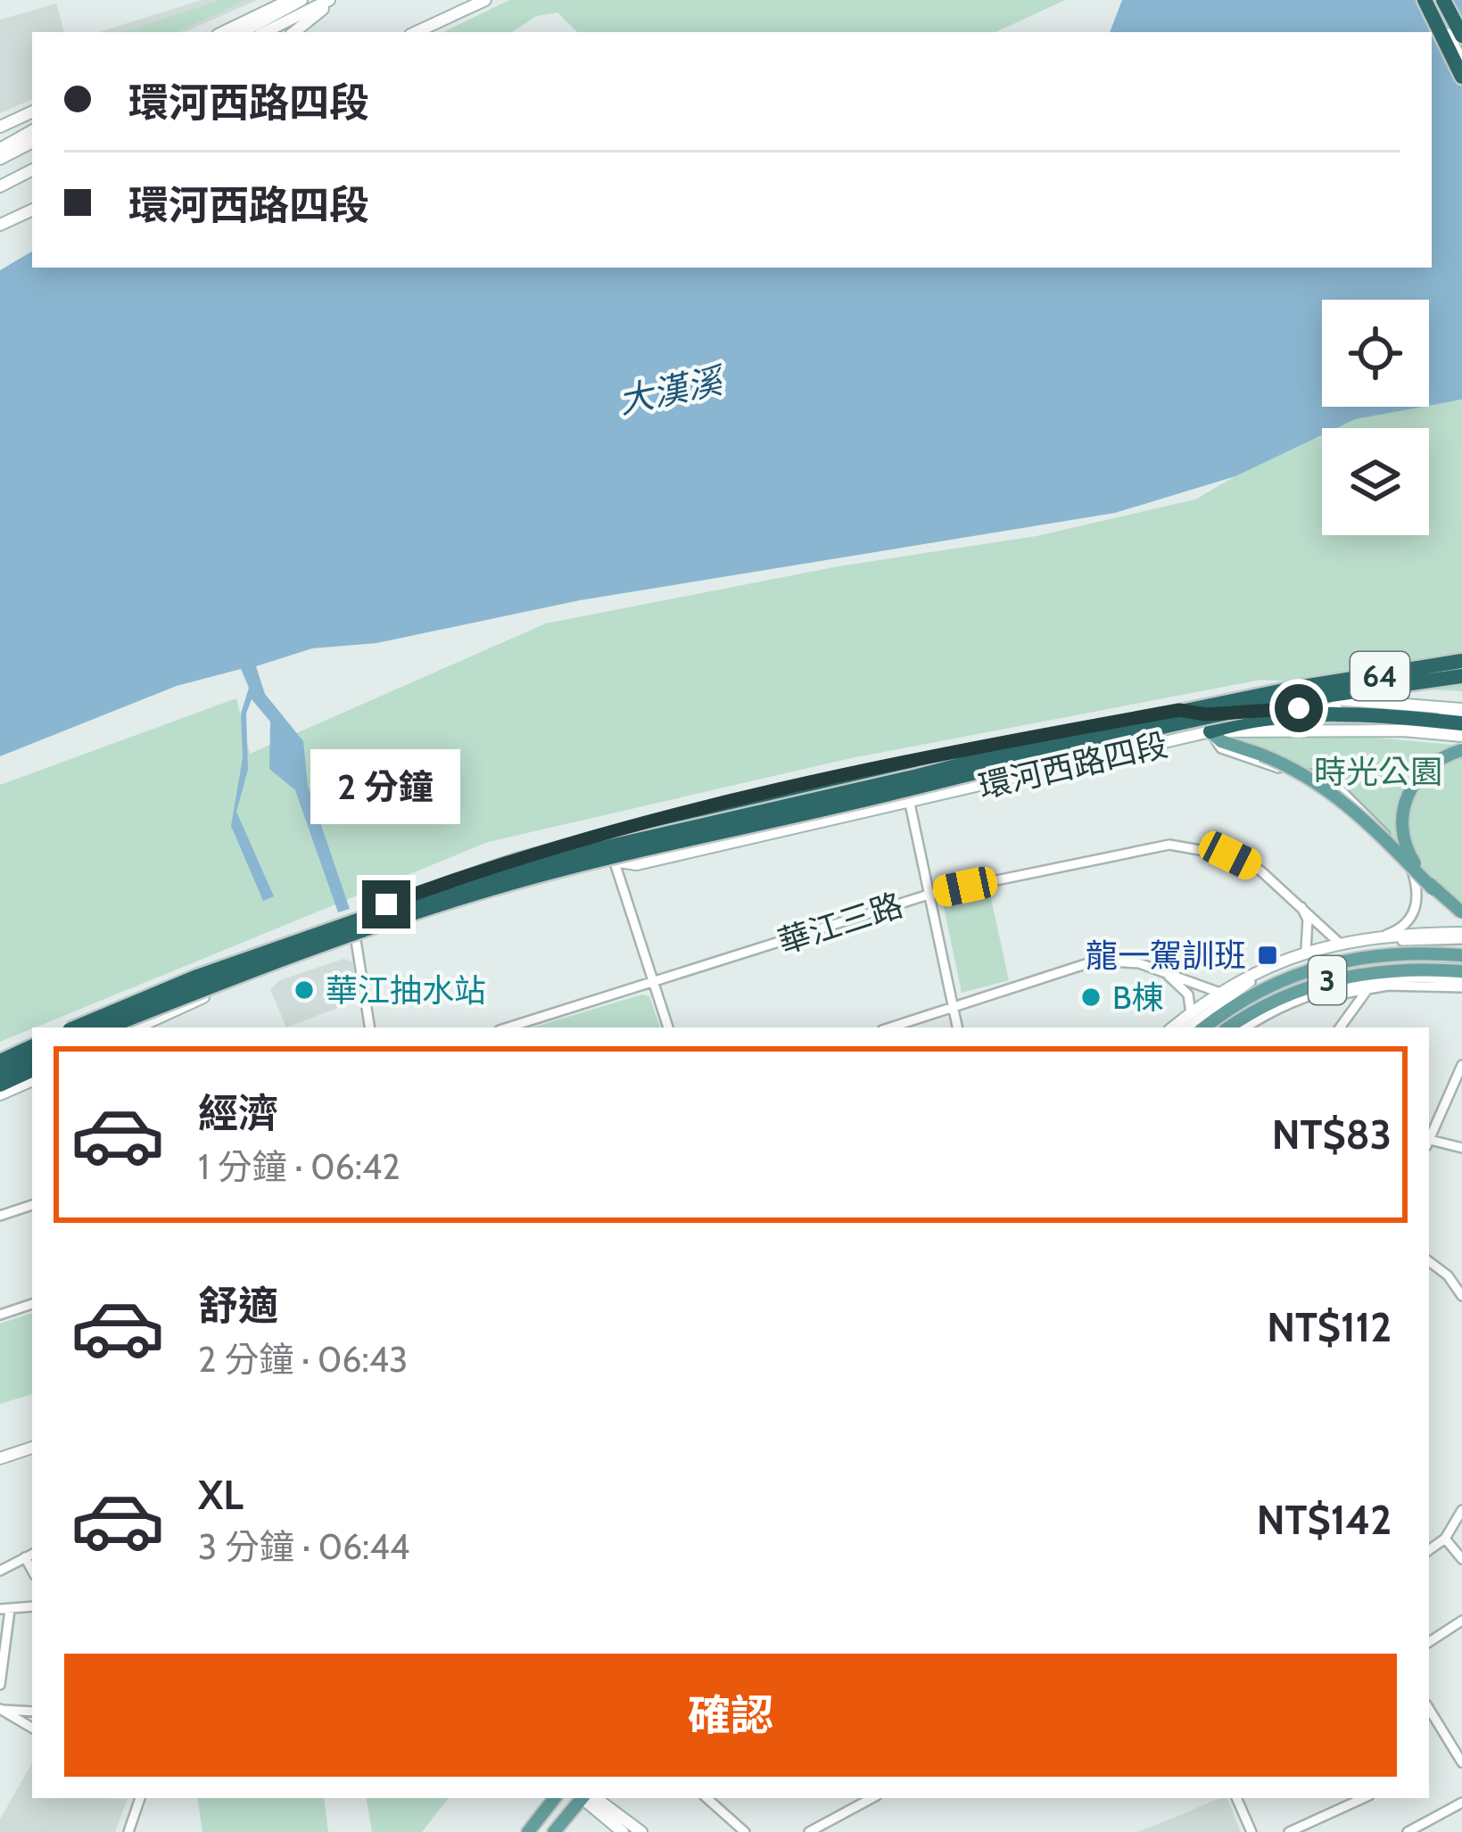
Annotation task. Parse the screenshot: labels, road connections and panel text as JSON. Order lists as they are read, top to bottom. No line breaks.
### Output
{"streets":{"highway":["64"],"main road":["環河西路四段","3"],"street":["華江三路"]},"crossings":[["64","環河西路四段"]],"water":["大漢溪"],"parks":["時光公園"],"places":{"transit":["龍一駕訓班"],"other":["華江抽水站","B棟"]},"page":{"banner":["環河西路四段","環河西路四段"],"bubble":"2 分鐘","list":[{"name":"經濟","note":"1 分鐘 · 06:42","value":"NT$83"},{"name":"舒適","note":"2 分鐘 · 06:43","value":"NT$112"},{"name":"XL","note":"3 分鐘 · 06:44","value":"NT$142"}],"buttons":"確認"}}
